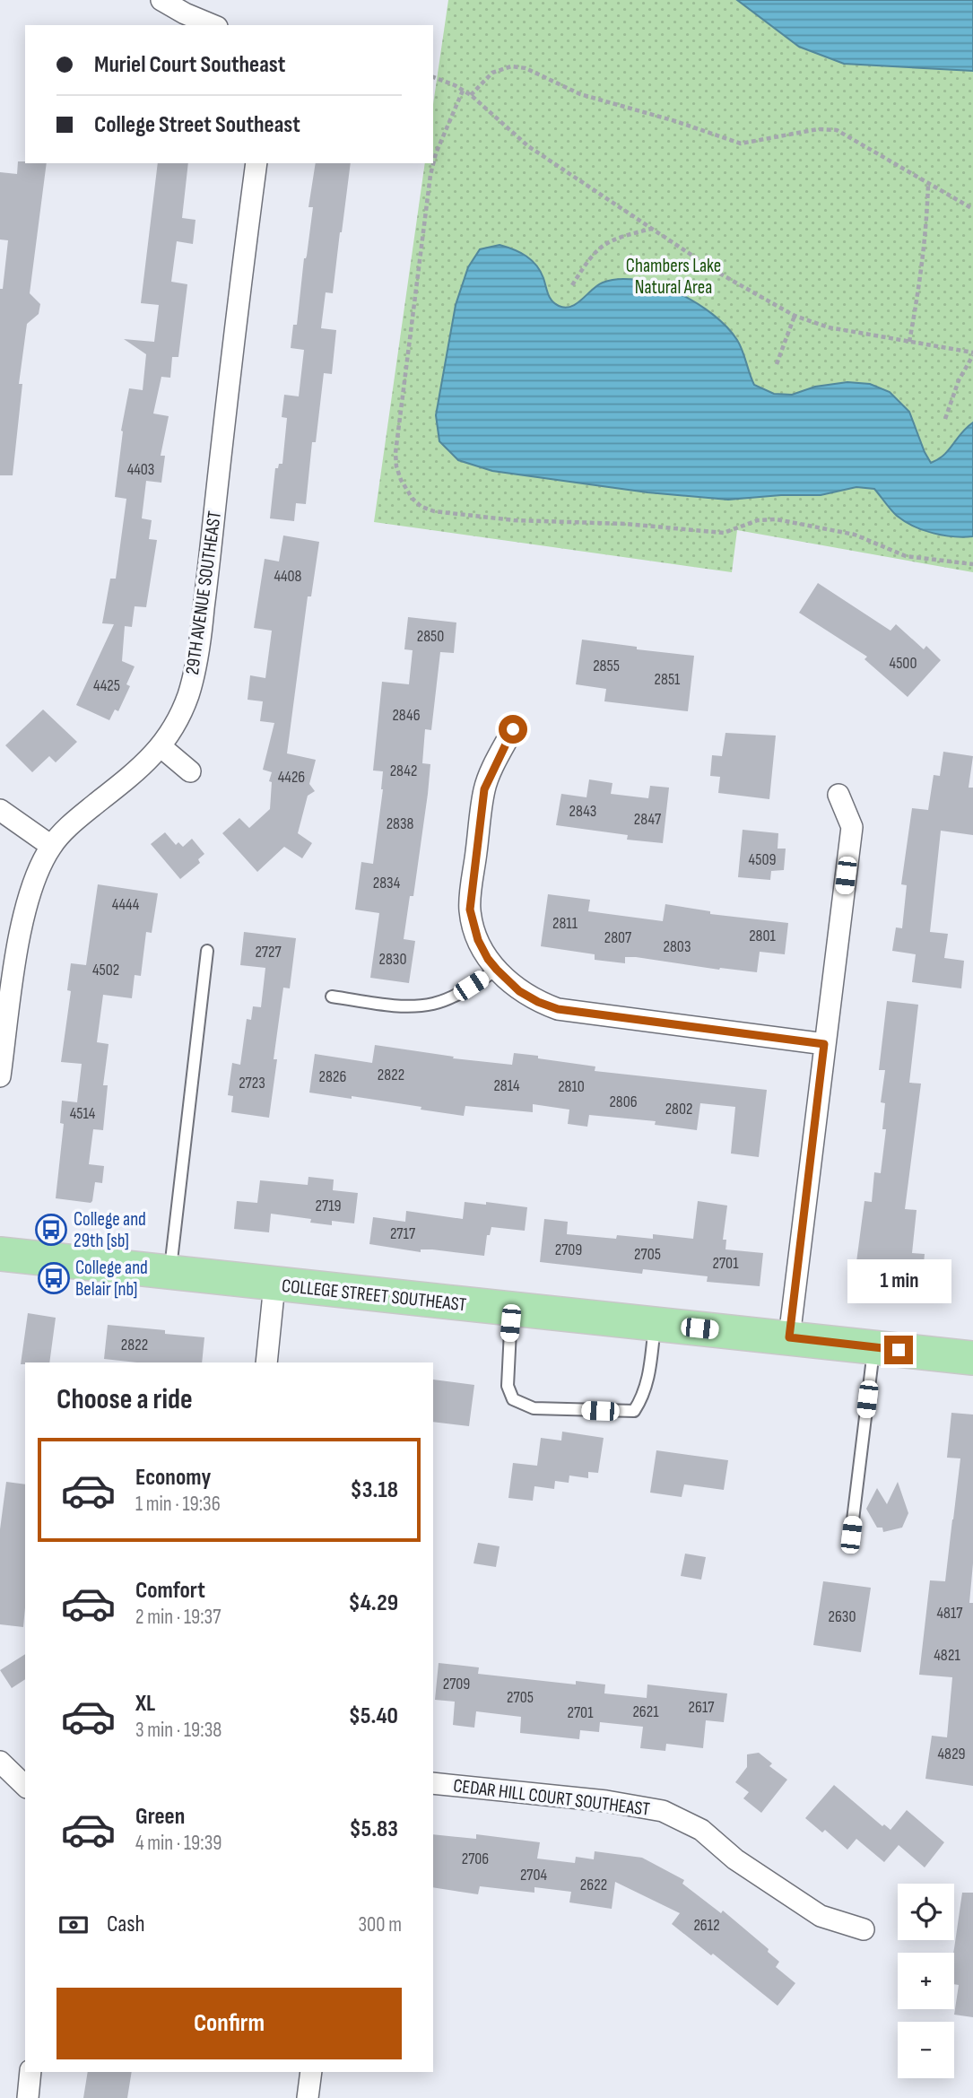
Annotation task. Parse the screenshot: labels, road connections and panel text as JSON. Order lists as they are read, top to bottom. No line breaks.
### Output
{"streets":{"main road":["COLLEGE STREET SOUTHEAST"],"street":["29TH AVENUE SOUTHEAST","CEDAR HILL COURT SOUTHEAST"]},"parks":["Chambers Lake Natural Area"],"places":{"bus stop":["College and 29th [sb]","College and Belair [nb]"]},"house_numbers":["4403","4408","2850","4500","2855","2851","4425","2846","2842","4426","2843","2847","2838","4509","2834","4444","2811","2801","2807","2803","2727","2830","4502","2822","2826","2723","2814","2810","2806","2802","4514","2719","2717","2709","2705","2701","2822","4817","2630","4821","2709","2705","2617","2621","2701","4829","2706","2704","2622","2612"],"page":{"banner":["Muriel Court Southeast","College Street Southeast"],"bubble":"1 min","heading":"Choose a ride","list":[{"name":"Economy","note":"1 min · 19:36","value":"$3.18"},{"name":"Comfort","note":"2 min · 19:37","value":"$4.29"},{"name":"XL","note":"3 min · 19:38","value":"$5.40"},{"name":"Green","note":"4 min · 19:39","value":"$5.83"}],"map_buttons":["+","−"],"pay":["Cash","300 m"],"buttons":"Confirm"}}
